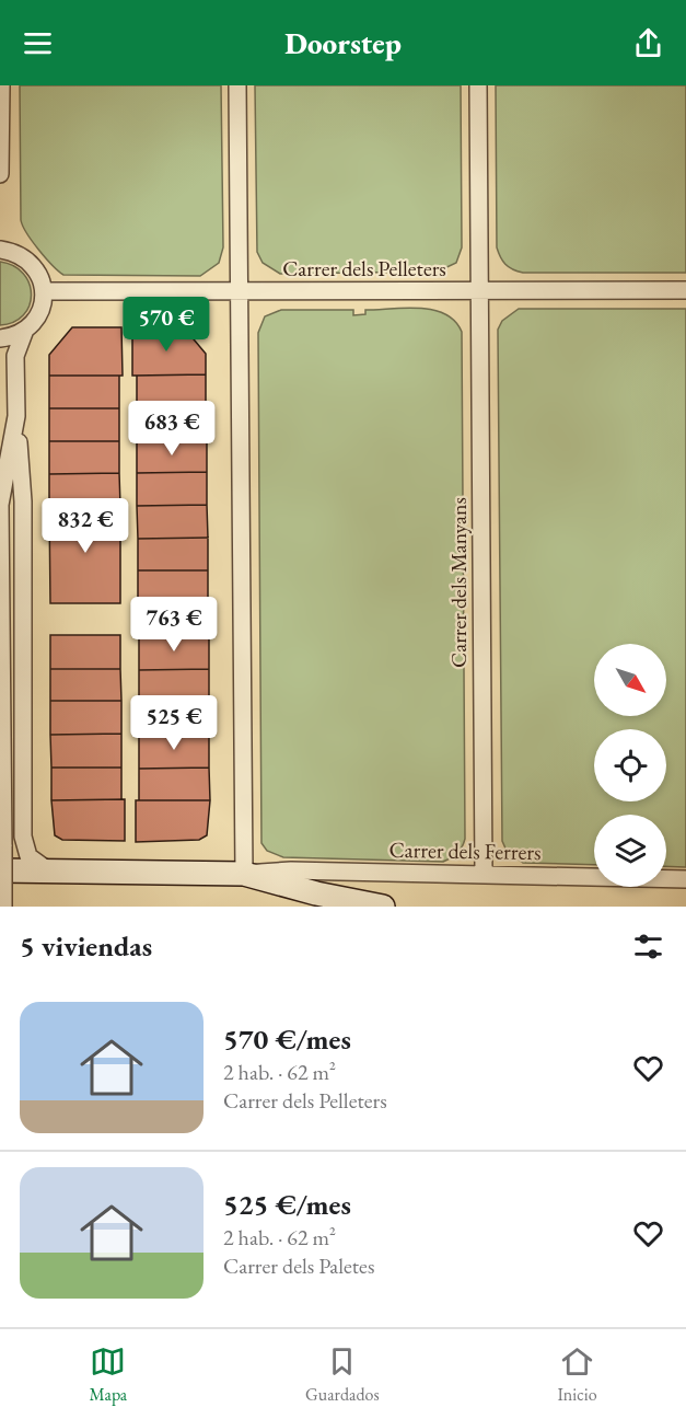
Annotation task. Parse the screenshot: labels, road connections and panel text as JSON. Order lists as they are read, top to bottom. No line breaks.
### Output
{"streets":{"street":["Carrer dels Pelleters","Carrer dels Manyans","Carrer dels Ferrers"]},"crossings":[["Carrer dels Pelleters","Carrer dels Manyans"],["Carrer dels Manyans","Carrer dels Ferrers"]],"north":"bottom right","page":{"header":"Doorstep","price":["570 €","683 €","832 €","763 €","525 €"],"heading":"5 viviendas","list":[{"name":"570 €/mes","note":"2 hab. · 62 m² · Carrer dels Pelleters"},{"name":"525 €/mes","note":"2 hab. · 62 m² · Carrer dels Paletes"}],"tabs":["Mapa","Guardados","Inicio"]}}
